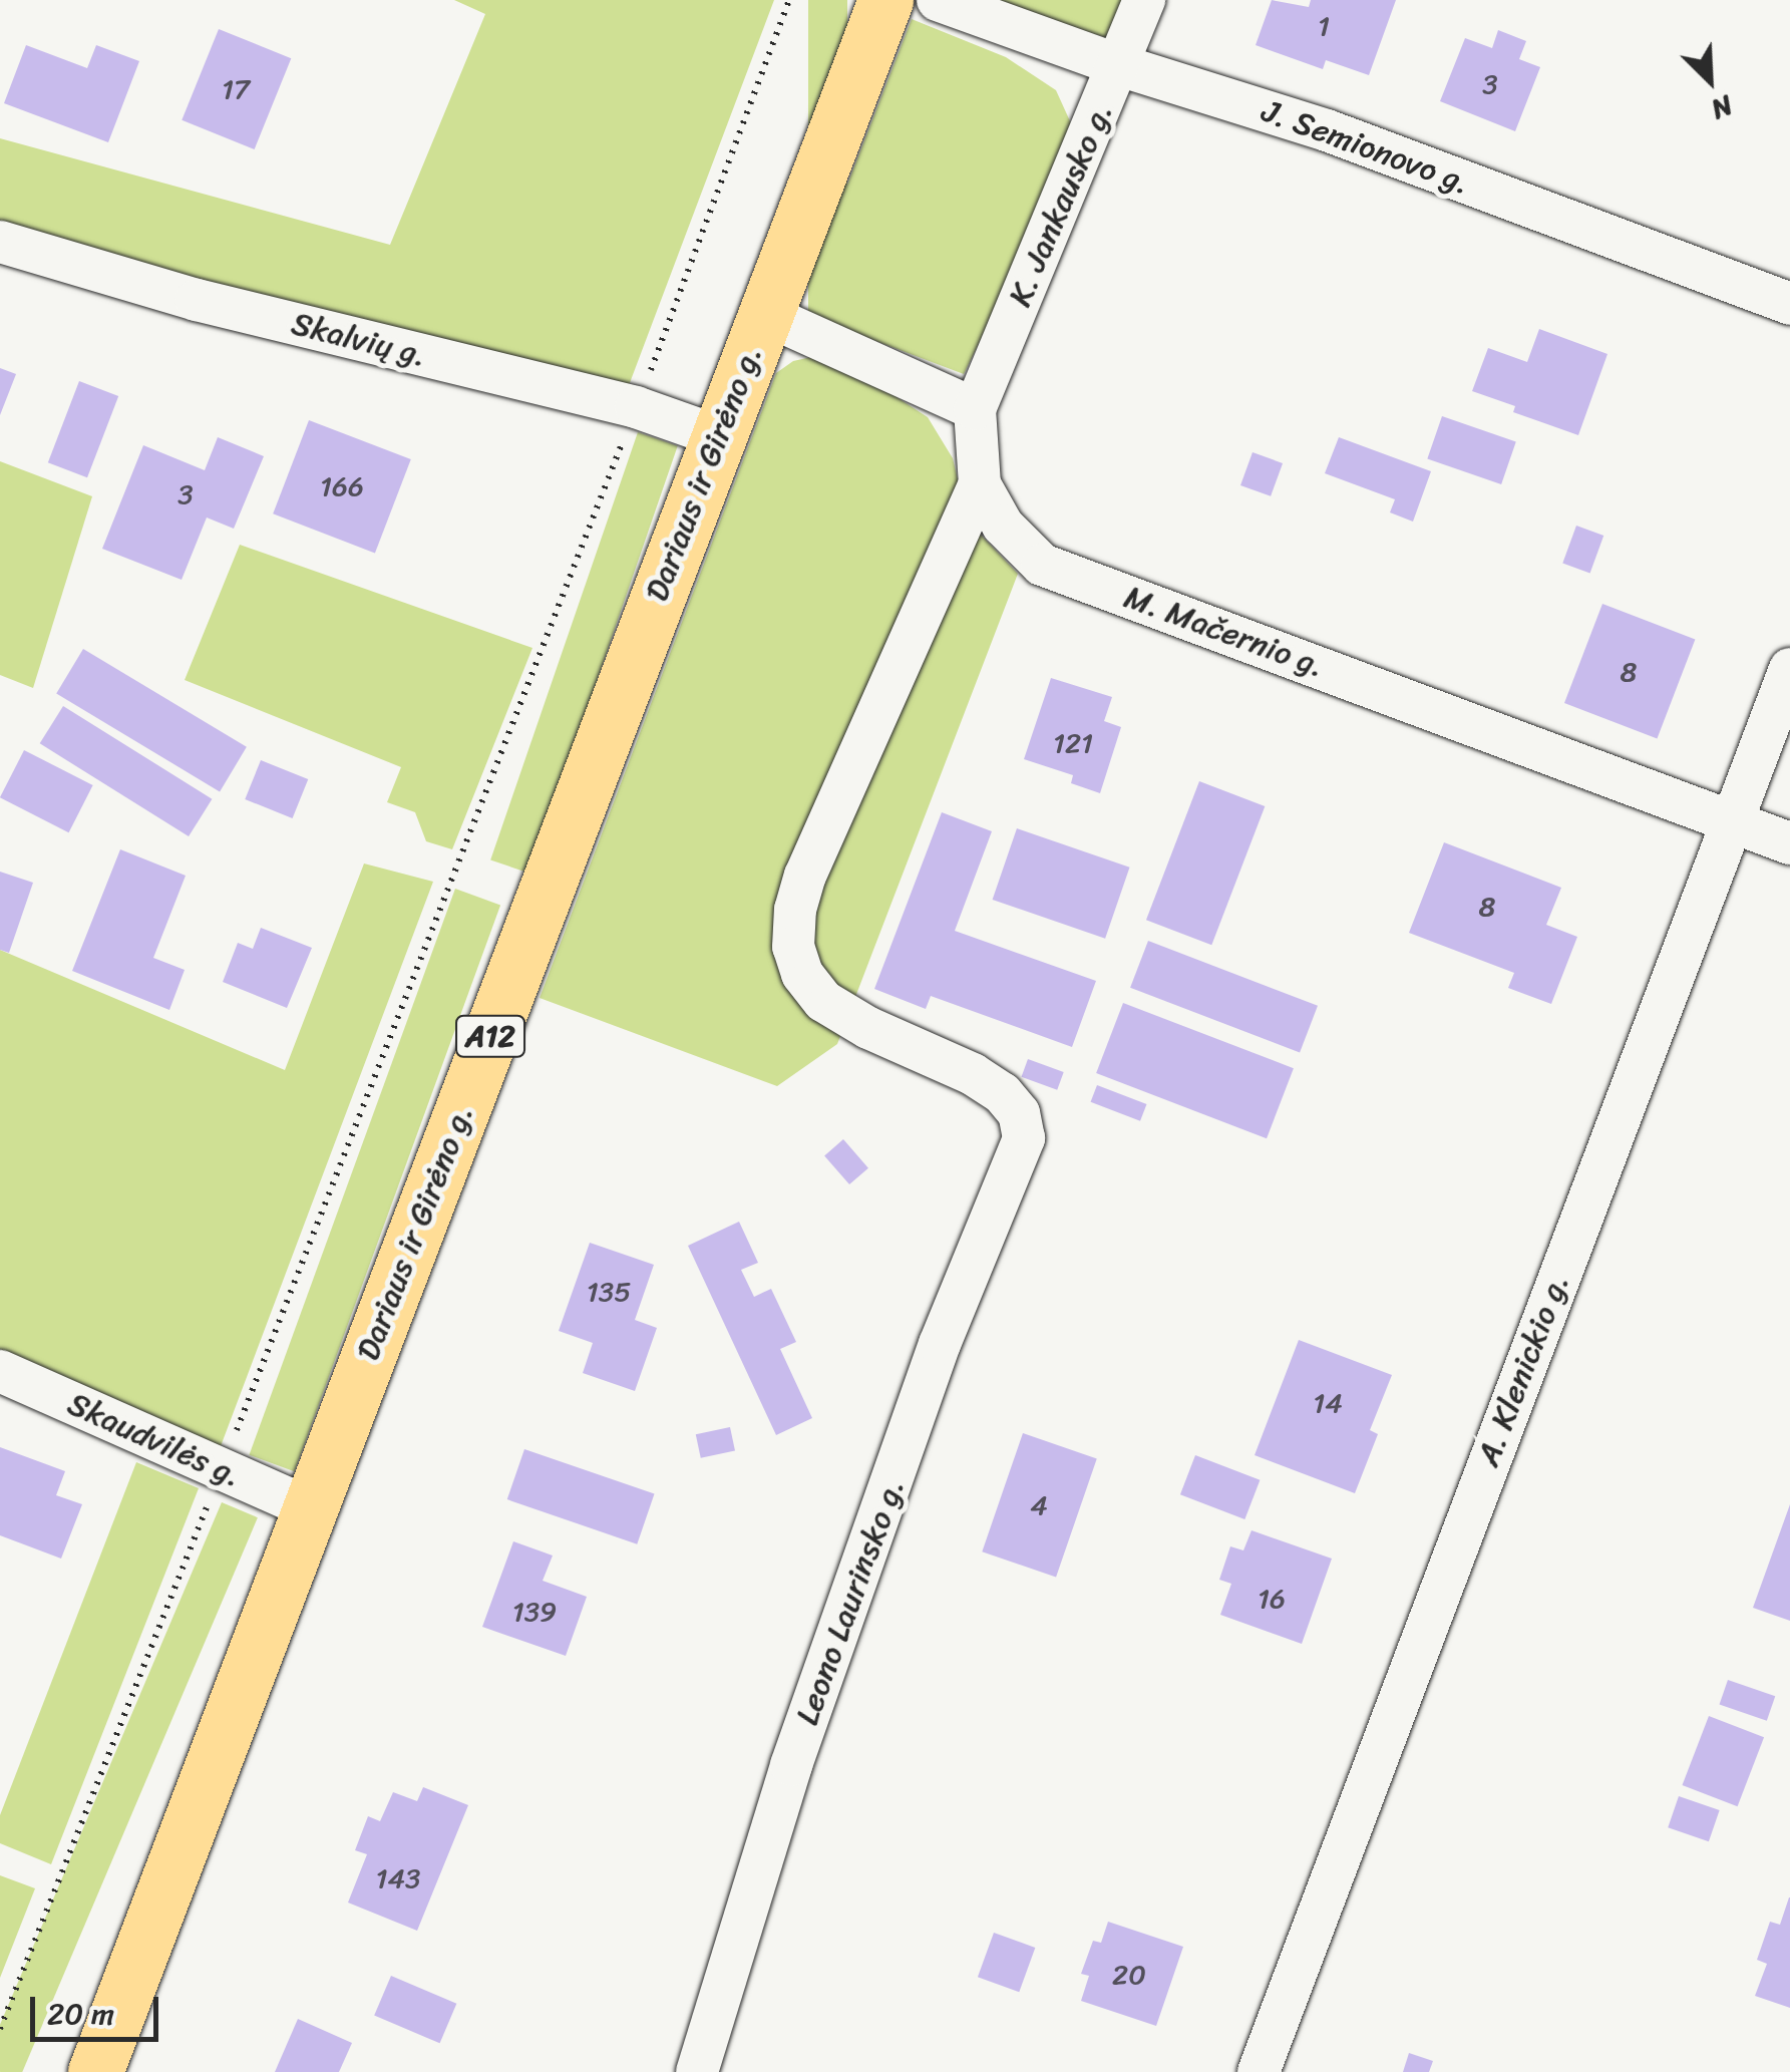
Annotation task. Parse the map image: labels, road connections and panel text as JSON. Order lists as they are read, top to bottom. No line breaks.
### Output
{"streets":{"highway":["Dariaus ir Girėno g.","A12"],"street":["J. Semionovo g.","K. Jankausko g.","Skalvių g.","M. Mačernio g.","A. Klenickio g.","Skaudvilės g.","Leono Laurinsko g."]},"crossings":[["J. Semionovo g.","K. Jankausko g."],["K. Jankausko g.","M. Mačernio g."],["Skalvių g.","Dariaus ir Girėno g."],["Dariaus ir Girėno g.","Skaudvilės g."],["M. Mačernio g.","A. Klenickio g."],["M. Mačernio g.","Leono Laurinsko g."]],"house_numbers":["1","3","17","166","3","8","121","8","135","14","4","16","139","143","20"],"scale_bar":"20 m","north":"bottom right"}
